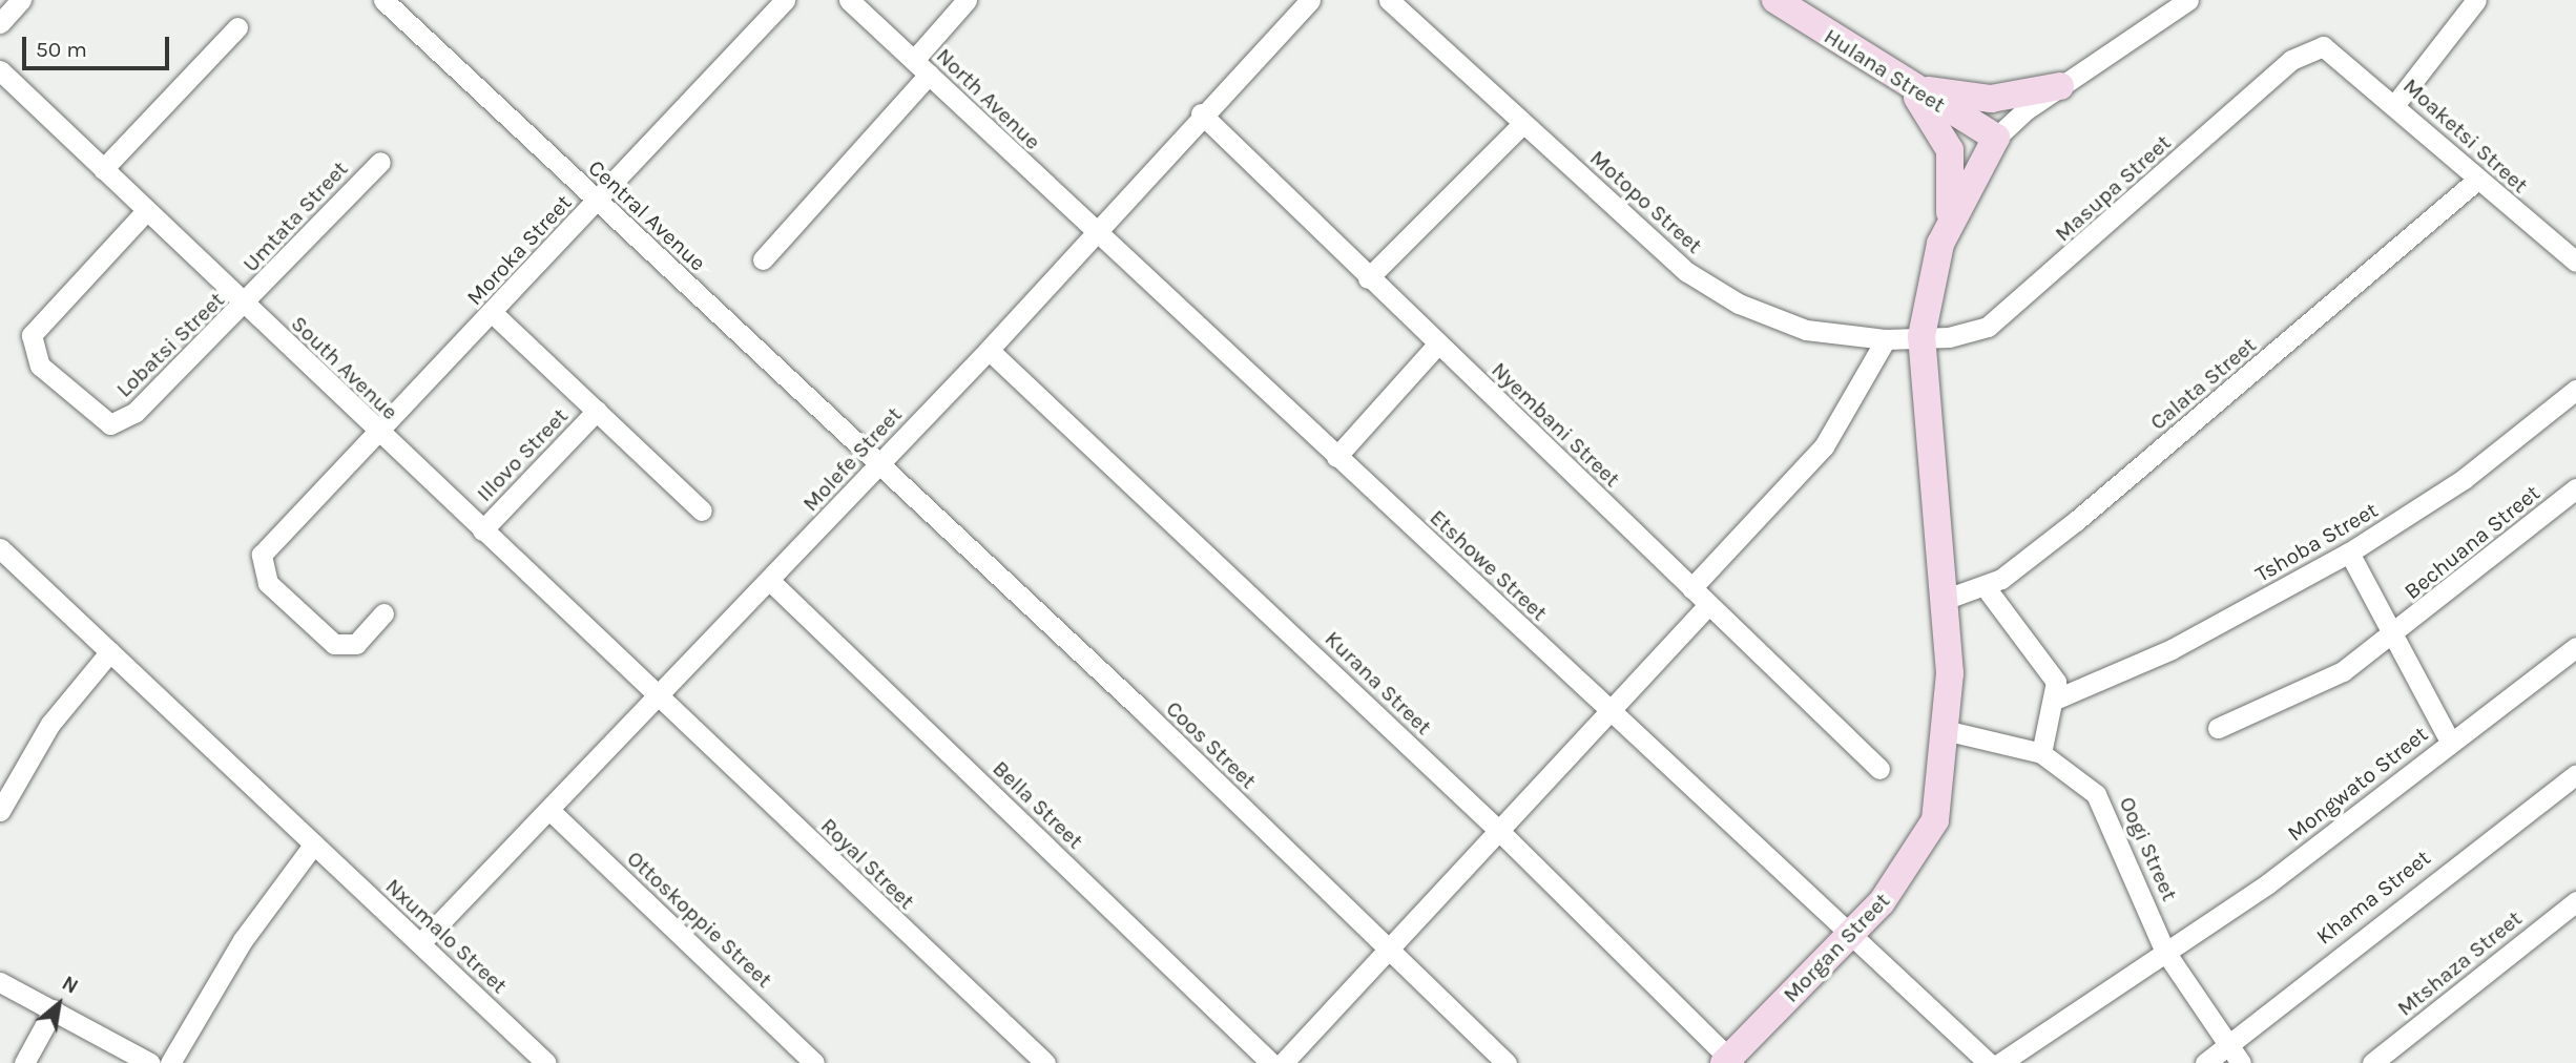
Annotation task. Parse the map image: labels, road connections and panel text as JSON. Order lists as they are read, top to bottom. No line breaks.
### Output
{"streets":{"street":["Hulana Street","North Avenue","Moaketsi Street","Masupa Street","Motopo Street","Central Avenue","Umtata Street","Moroka Street","Lobatsi Street","South Avenue","Calata Street","Nyembani Street","Illovo Street","Molefe Street","Tshoba Street","Bechuana Street","Etshowe Street","Kurana Street","Coos Street","Mongwato Street","Bella Street","Oogi Street","Royal Street","Khama Street","Ottoskoppie Street","Nxumalo Street","Morgan Street","Mtshaza Street"]},"crossings":[["North Avenue","Molefe Street"],["North Avenue","Etshowe Street"],["Moaketsi Street","Masupa Street"],["Moaketsi Street","Calata Street"],["Masupa Street","Motopo Street"],["Central Avenue","Moroka Street"],["Central Avenue","Molefe Street"],["Central Avenue","Coos Street"],["Umtata Street","Lobatsi Street"],["Umtata Street","South Avenue"],["Moroka Street","South Avenue"],["Lobatsi Street","South Avenue"],["South Avenue","Illovo Street"],["South Avenue","Molefe Street"],["South Avenue","Royal Street"],["Nyembani Street","Molefe Street"],["Molefe Street","Etshowe Street"],["Molefe Street","Kurana Street"],["Molefe Street","Coos Street"],["Molefe Street","Bella Street"],["Molefe Street","Royal Street"],["Molefe Street","Ottoskoppie Street"],["Molefe Street","Nxumalo Street"],["Etshowe Street","Morgan Street"],["Kurana Street","Morgan Street"],["Mongwato Street","Oogi Street"],["Oogi Street","Khama Street"],["Oogi Street","Morgan Street"]],"scale_bar":"50 m","north":"top right"}
